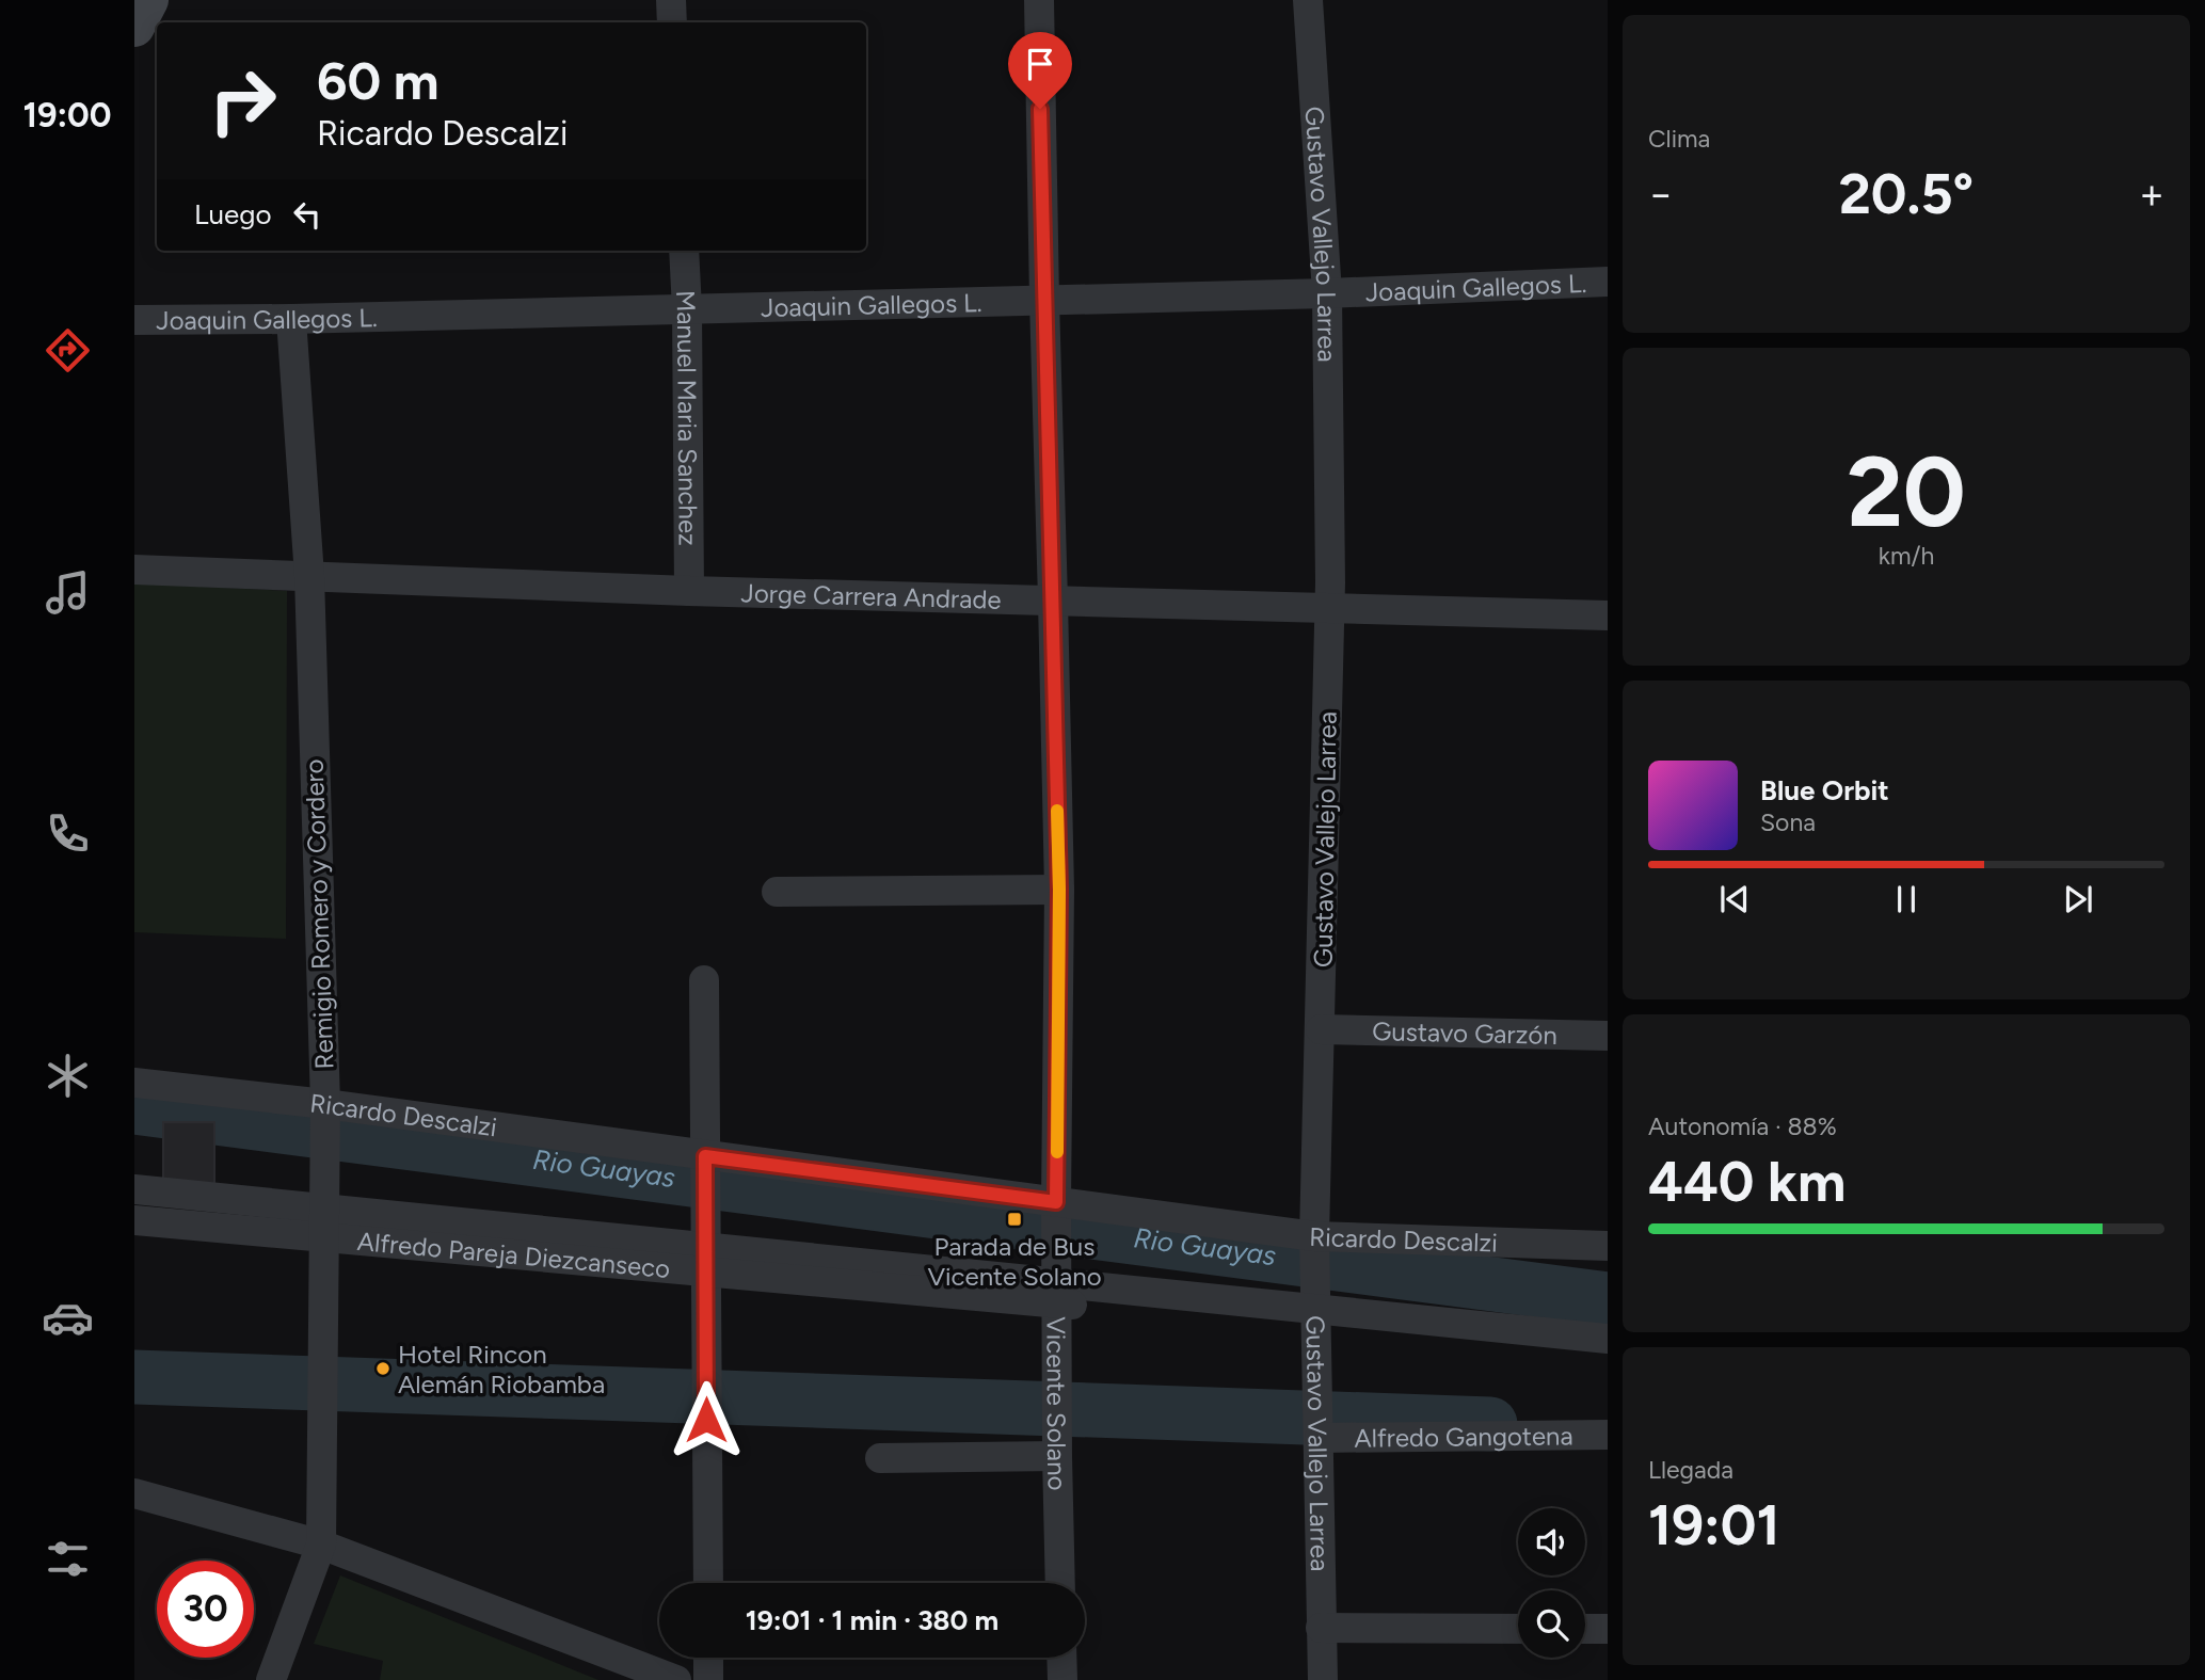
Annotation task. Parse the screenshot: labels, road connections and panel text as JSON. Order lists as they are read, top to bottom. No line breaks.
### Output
{"streets":{"street":["Gustavo Vallejo Larrea","Joaquin Gallegos L.","Manuel Maria Sanchez","Jorge Carrera Andrade","Remigio Romero y Cordero","Gustavo Garzón","Ricardo Descalzi","Alfredo Pareja Diezcanseco","Vicente Solano","Alfredo Gangotena"]},"crossings":[["Gustavo Vallejo Larrea","Joaquin Gallegos L."],["Gustavo Vallejo Larrea","Jorge Carrera Andrade"],["Gustavo Vallejo Larrea","Gustavo Garzón"],["Gustavo Vallejo Larrea","Ricardo Descalzi"],["Gustavo Vallejo Larrea","Alfredo Gangotena"],["Joaquin Gallegos L.","Manuel Maria Sanchez"],["Joaquin Gallegos L.","Remigio Romero y Cordero"],["Joaquin Gallegos L.","Vicente Solano"],["Manuel Maria Sanchez","Jorge Carrera Andrade"],["Jorge Carrera Andrade","Remigio Romero y Cordero"],["Jorge Carrera Andrade","Vicente Solano"],["Remigio Romero y Cordero","Ricardo Descalzi"],["Ricardo Descalzi","Vicente Solano"]],"water":["Rio Guayas"],"places":{"transit":["Parada de Bus Vicente Solano"],"other":["Hotel Rincon Alemán Riobamba"]},"page":{"tabs":"19:00","tile":["Clima",["20","km/h"],["Autonomía · 88%","440 km"],["Llegada","19:01"]],"turn":["60 m","Ricardo Descalzi"],"heat":["−","20.5°","+"],"then":"Luego","song":["Blue Orbit","Sona"],"limit":"30","trip":"19:01 · 1 min · 380 m"}}
